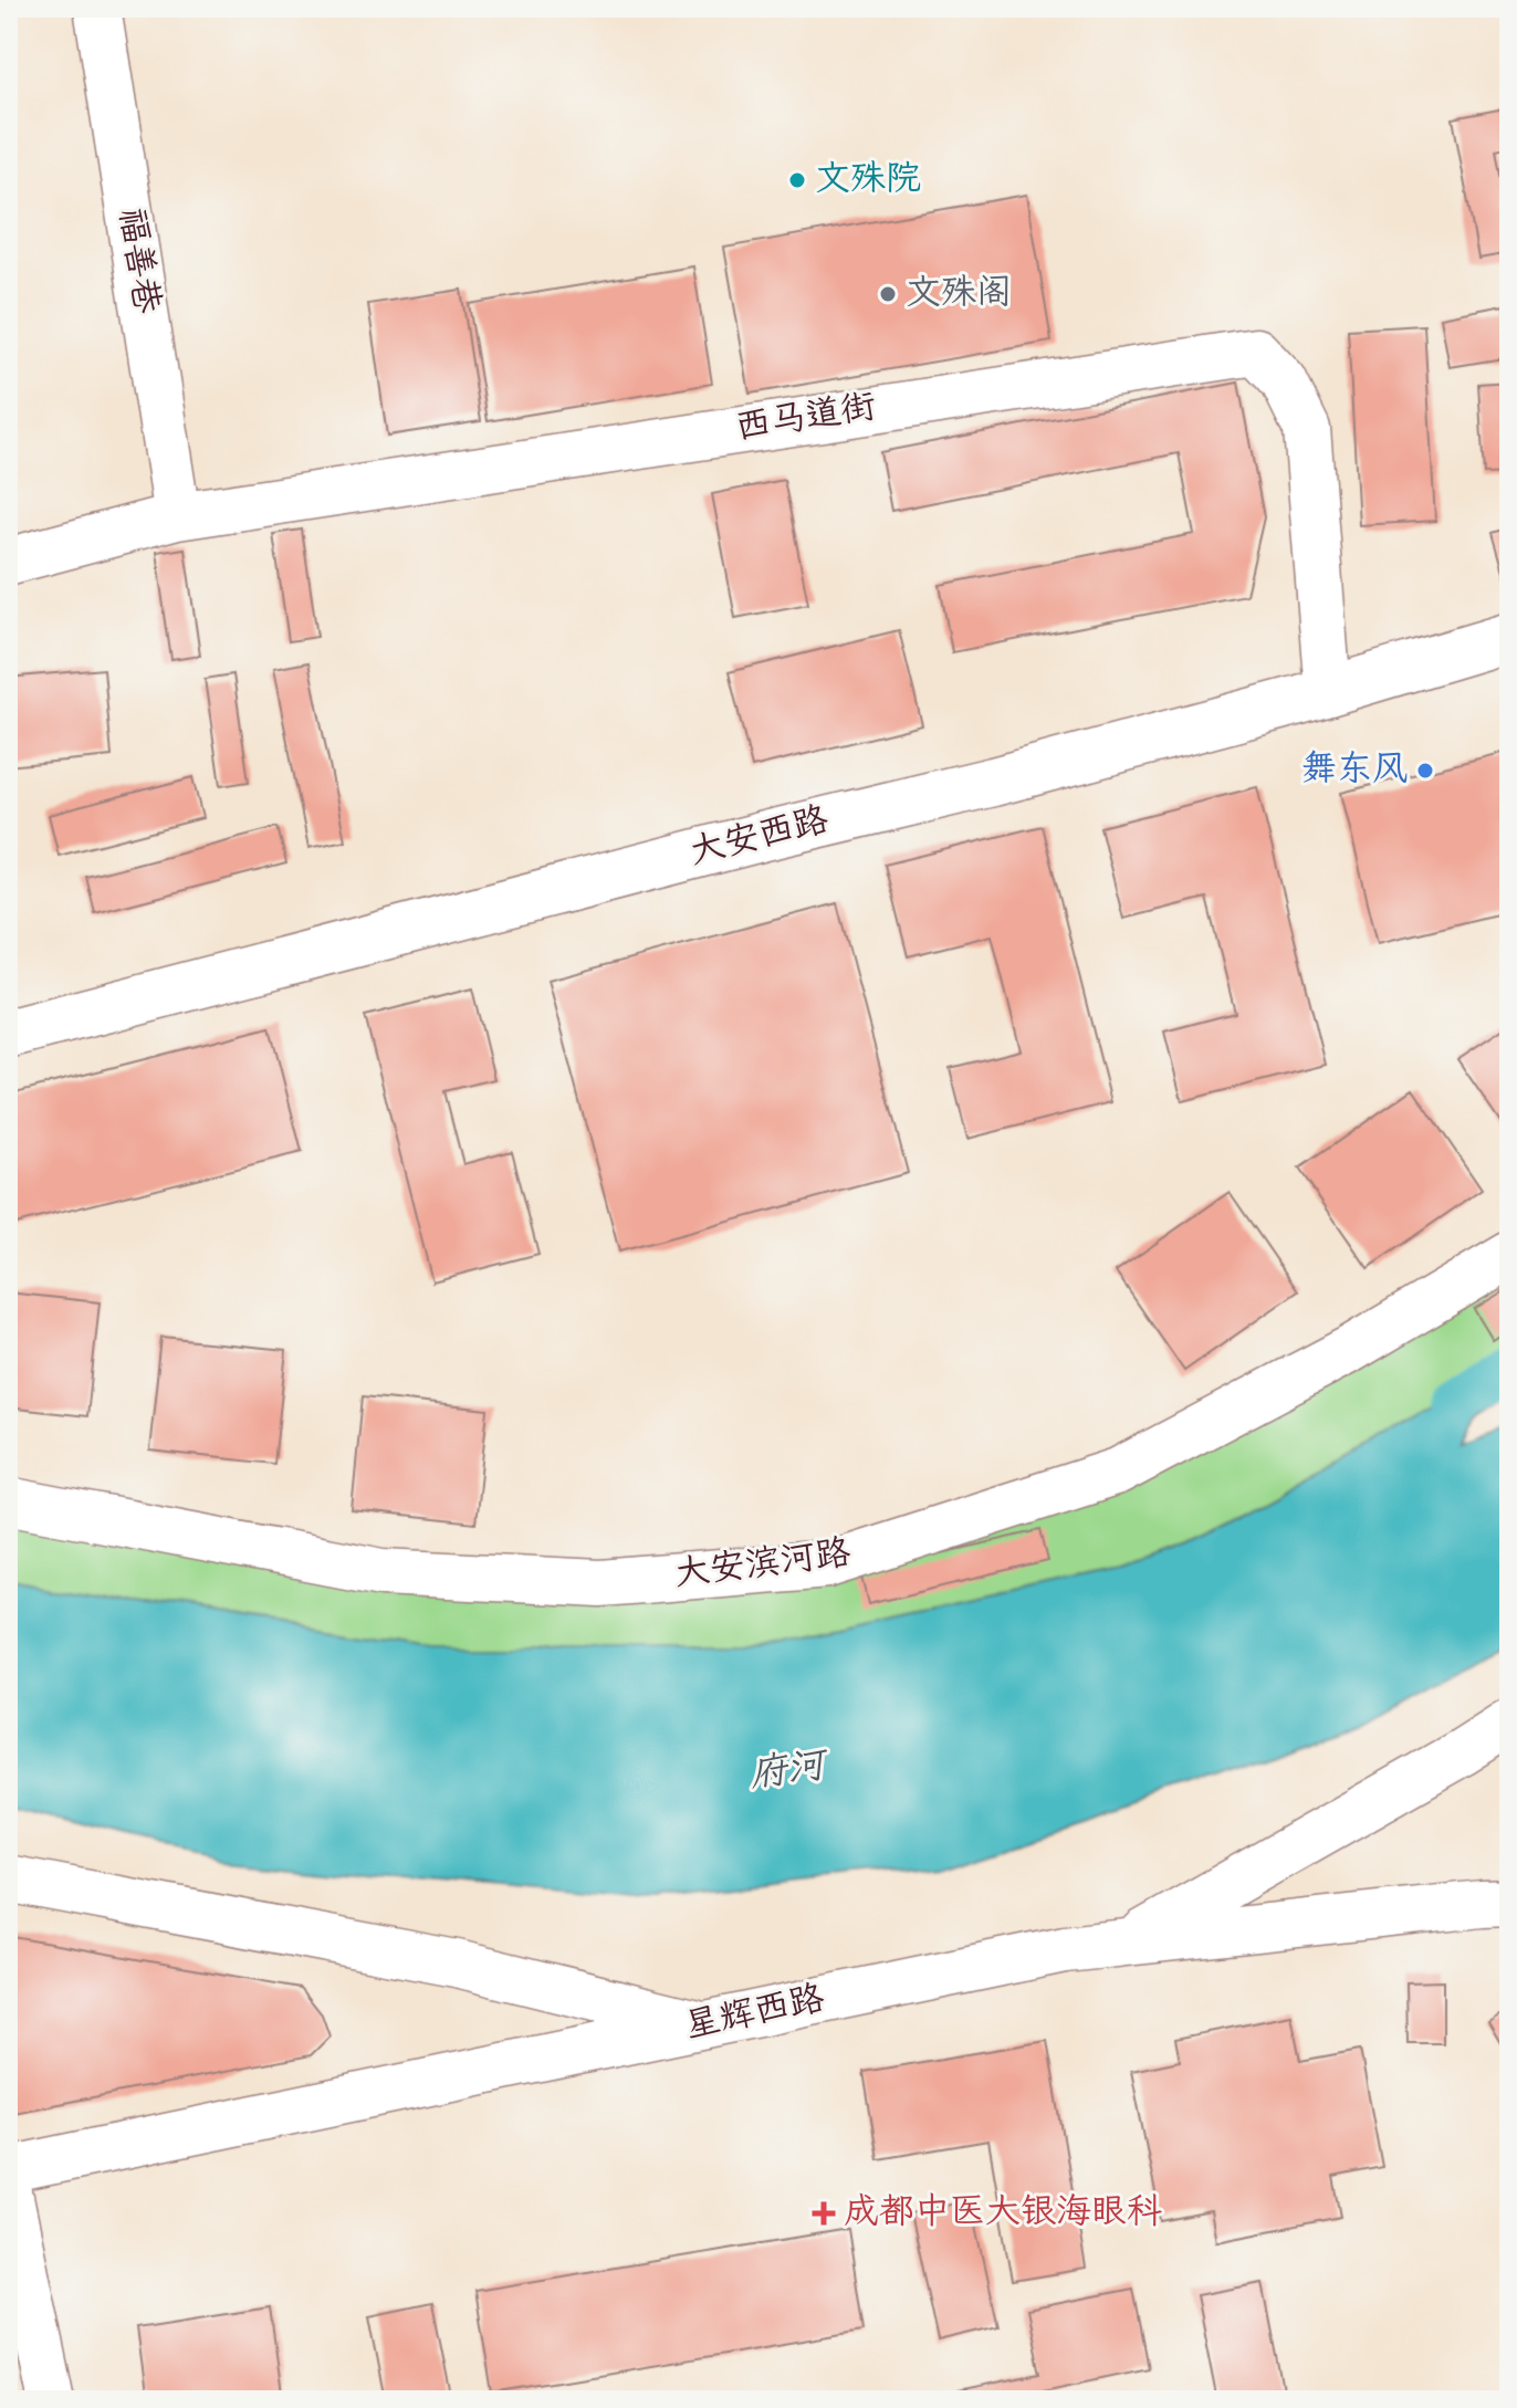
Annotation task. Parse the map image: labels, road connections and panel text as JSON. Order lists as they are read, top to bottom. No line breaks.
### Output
{"streets":{"street":["福善巷","西马道街","大安西路","大安滨河路","星辉西路"]},"crossings":[["福善巷","西马道街"],["西马道街","大安西路"]],"water":["府河"],"places":{"other":["文殊院","文殊阁","舞东风"],"health":["成都中医大银海眼科"]}}
